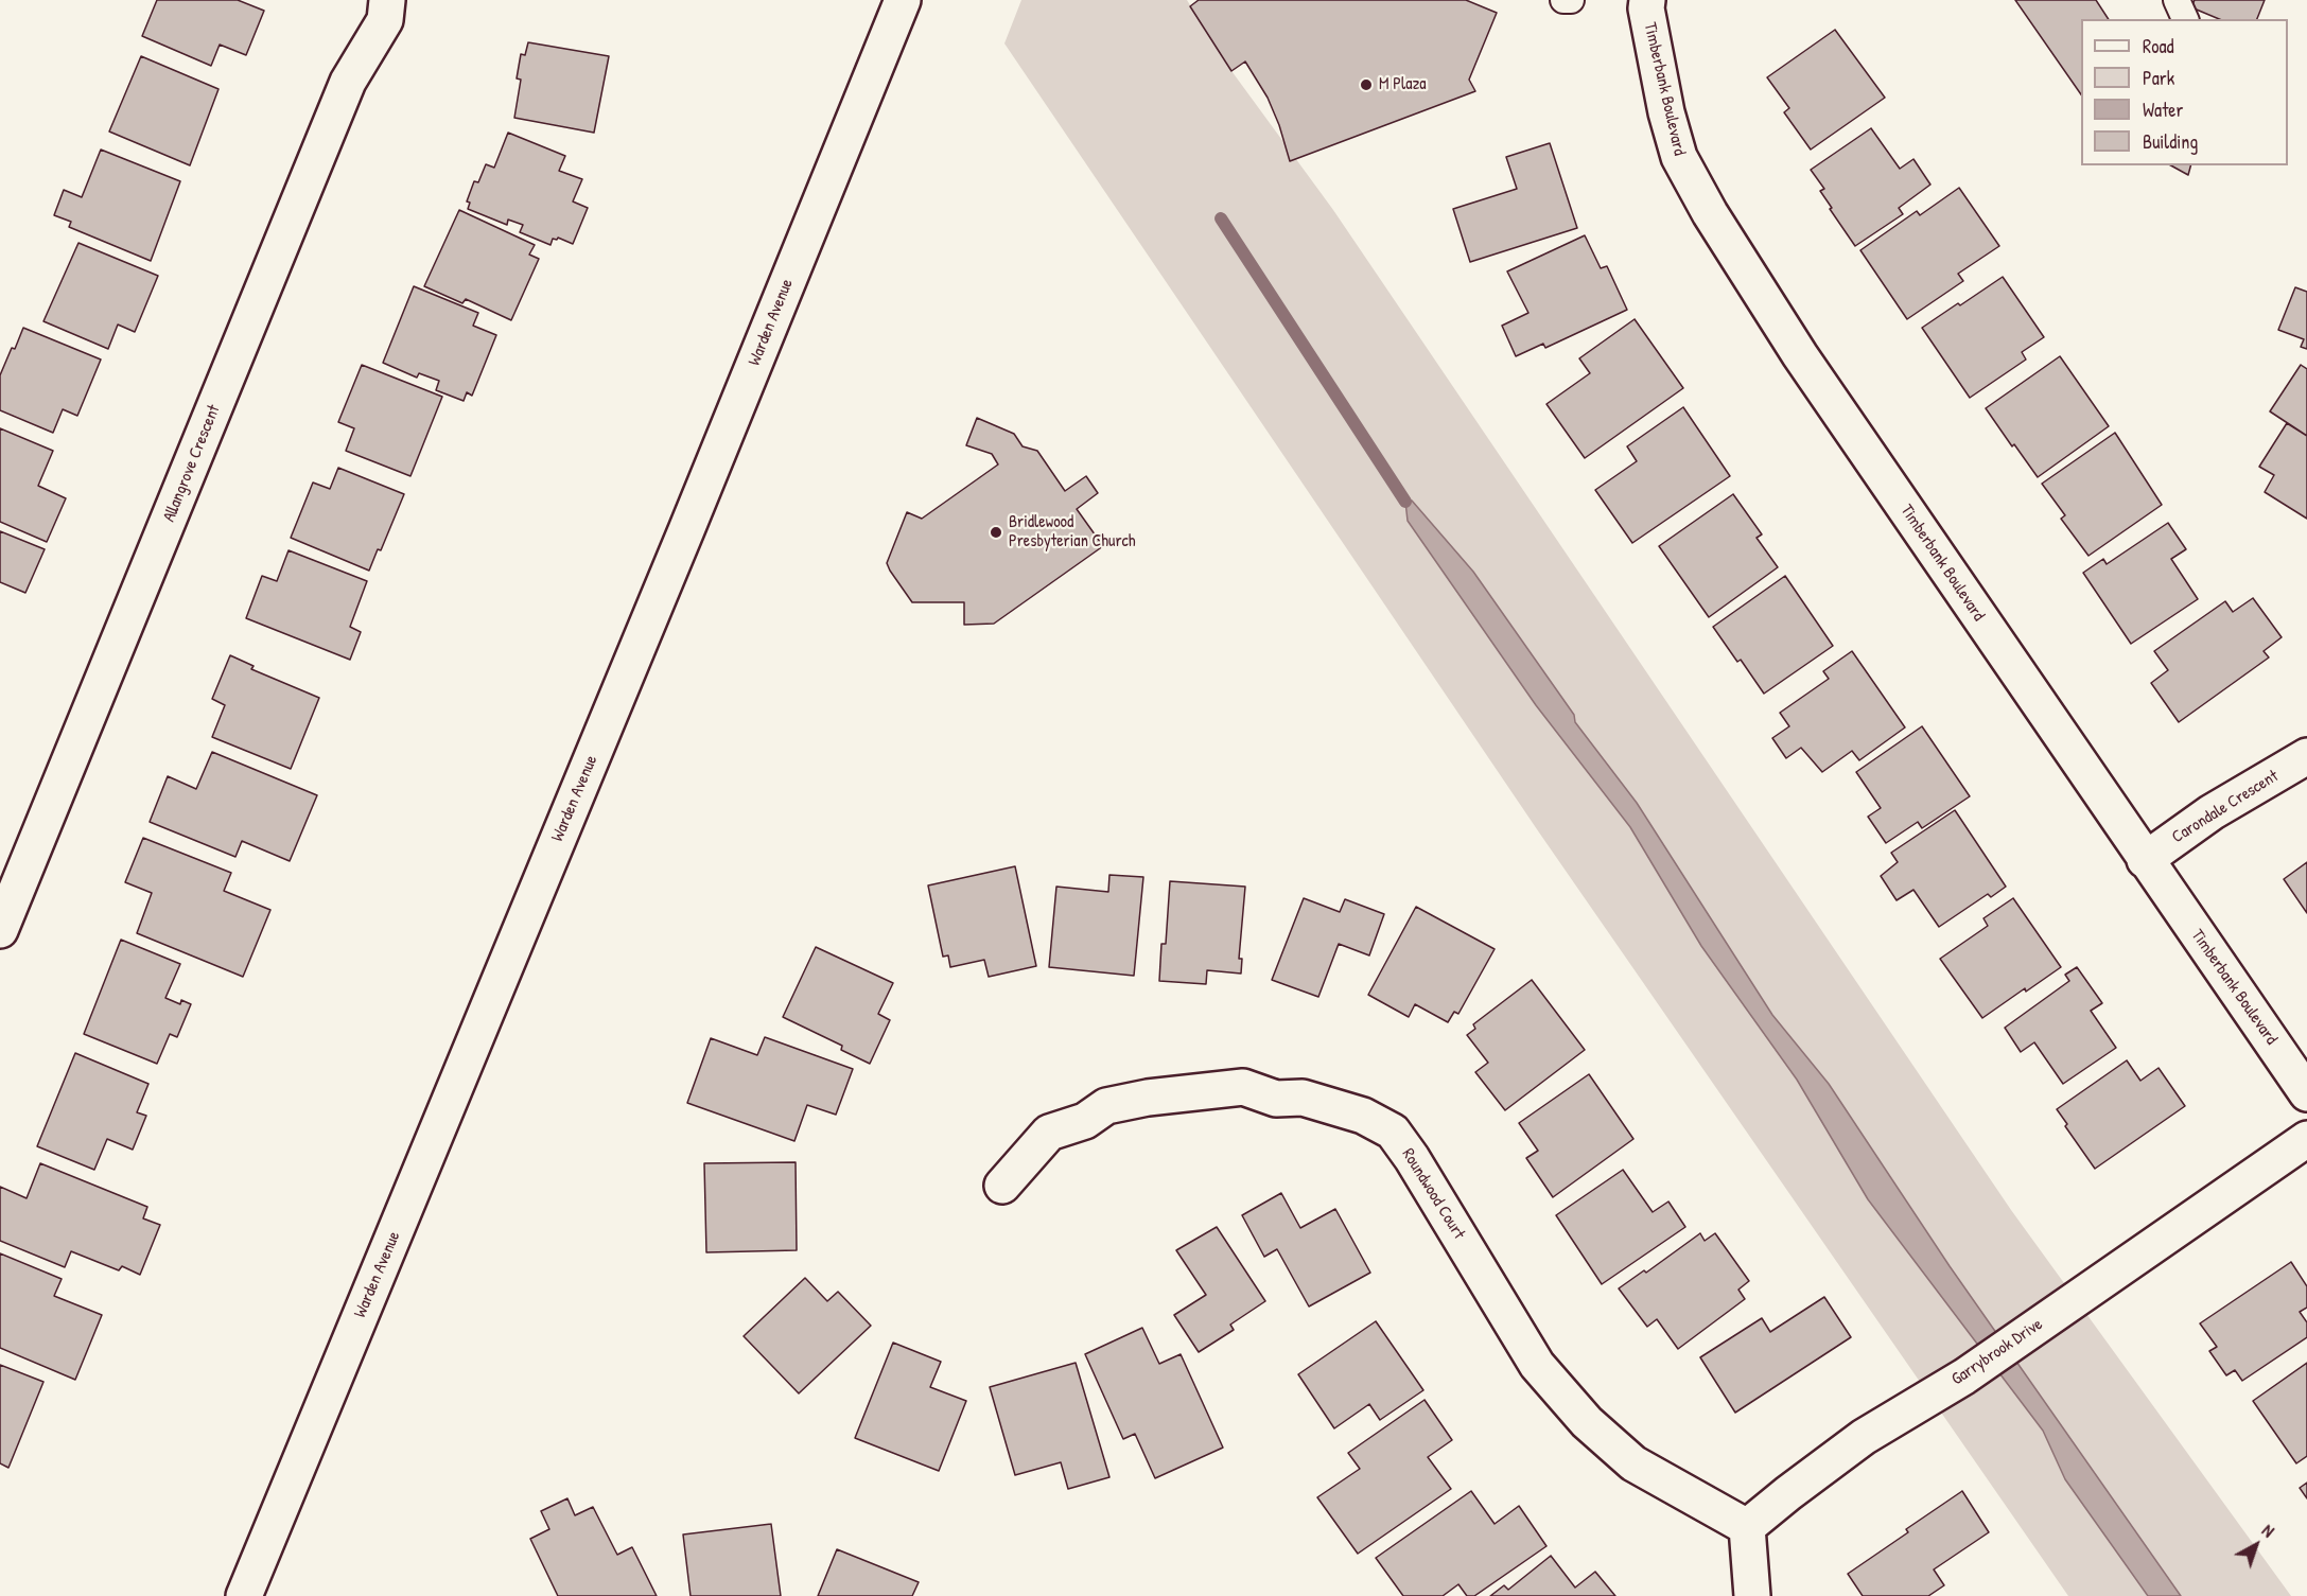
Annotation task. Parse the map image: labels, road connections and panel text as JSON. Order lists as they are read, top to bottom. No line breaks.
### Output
{"streets":{"street":["Timberbank Boulevard","Warden Avenue","Allangrove Crescent","Carondale Crescent","Roundwood Court","Garrybrook Drive"]},"crossings":[["Timberbank Boulevard","Carondale Crescent"],["Roundwood Court","Garrybrook Drive"]],"places":["M Plaza","Bridlewood Presbyterian Church"],"legend":["Road","Park","Water","Building"],"north":"top right"}
